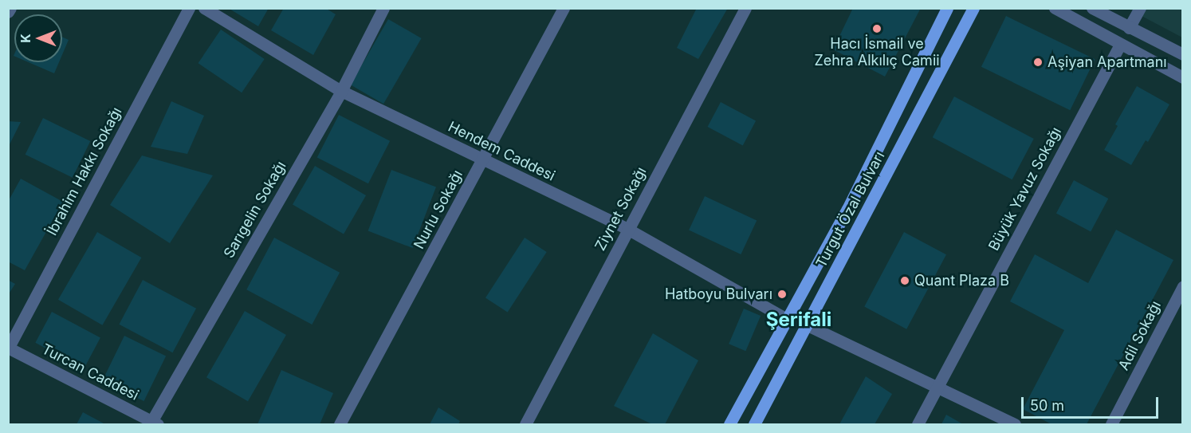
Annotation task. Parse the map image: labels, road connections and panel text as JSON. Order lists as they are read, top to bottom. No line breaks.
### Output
{"streets":{"main road":["Turgut Özal Bulvarı"],"street":["Hendem Caddesi","İbrahim Hakkı Sokağı","Büyük Yavuz Sokağı","Ziynet Sokağı","Sarıgelin Sokağı","Nurlu Sokağı","Adil Sokağı","Turcan Caddesi"]},"crossings":[["Hendem Caddesi","Ziynet Sokağı"],["Hendem Caddesi","Sarıgelin Sokağı"],["Hendem Caddesi","Nurlu Sokağı"],["Hendem Caddesi","Turgut Özal Bulvarı"],["İbrahim Hakkı Sokağı","Turcan Caddesi"],["Sarıgelin Sokağı","Turcan Caddesi"]],"districts":["Şerifali"],"places":["Hacı İsmail ve Zehra Alkılıç Camii","Aşiyan Apartmanı","Quant Plaza B","Hatboyu Bulvarı"],"scale_bar":"50 m","north":"left"}
